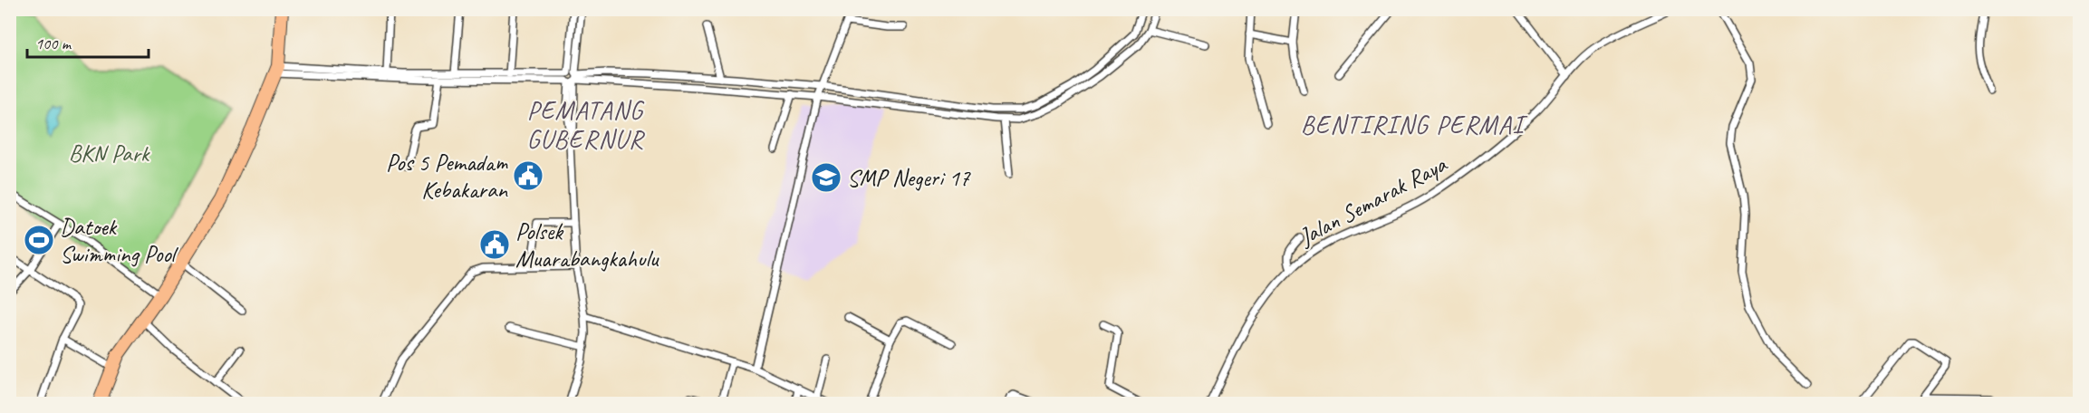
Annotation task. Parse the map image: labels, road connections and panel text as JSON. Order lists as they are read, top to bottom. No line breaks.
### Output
{"streets":{"street":["Jalan Semarak Raya"]},"districts":["PEMATANG GUBERNUR","BENTIRING PERMAI"],"parks":["BKN Park"],"places":{"public building":["Pos 5 Pemadam Kebakaran","Polsek Muarabangkahulu"],"school or university":["SMP Negeri 17"],"sports":["Datoek Swimming Pool"]},"scale_bar":"100 m"}
